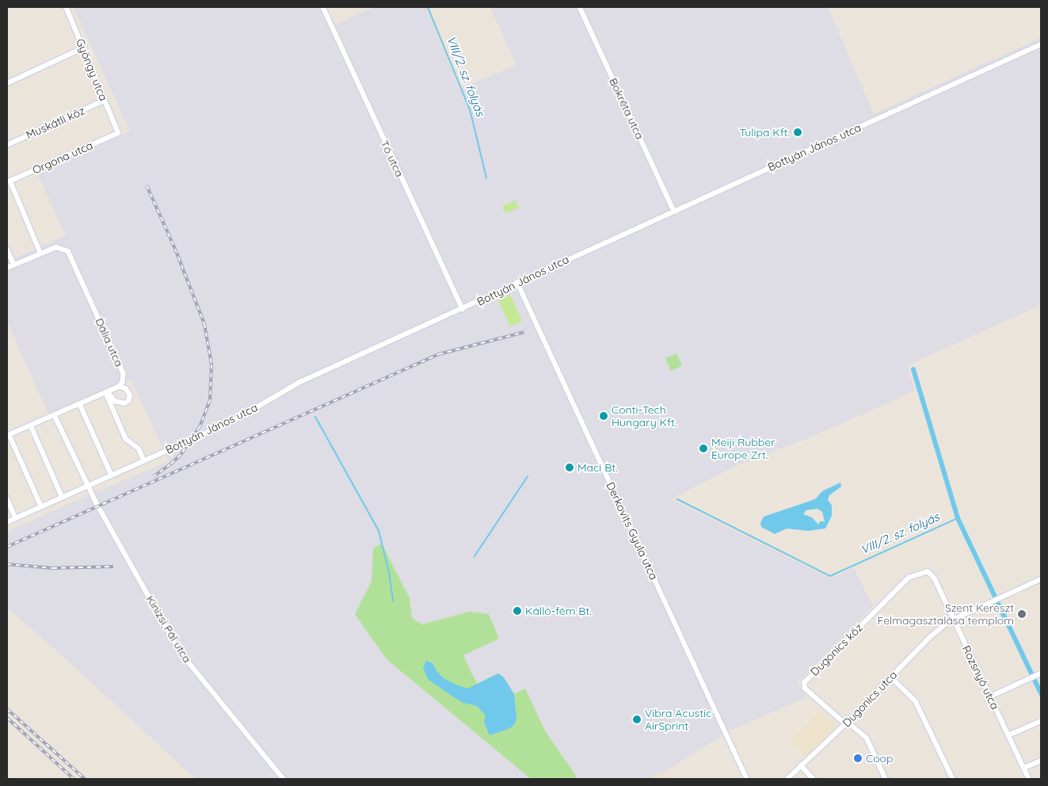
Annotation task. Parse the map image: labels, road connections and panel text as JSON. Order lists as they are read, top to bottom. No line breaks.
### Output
{"streets":{"street":["Gyöngy utca","Bokréta utca","Muskátli köz","Bottyán János utca","Orgona utca","Tó utca","Dália utca","Derkovits Gyula utca","Kinizsi Pál utca","Dugonics köz","Rozsnyó utca","Dugonics utca"]},"crossings":[["Gyöngy utca","Muskátli köz"],["Gyöngy utca","Orgona utca"],["Bokréta utca","Bottyán János utca"],["Bottyán János utca","Tó utca"],["Bottyán János utca","Derkovits Gyula utca"],["Bottyán János utca","Kinizsi Pál utca"],["Dugonics köz","Rozsnyó utca"],["Dugonics köz","Dugonics utca"],["Rozsnyó utca","Dugonics utca"]],"water":["VIII/2. sz. folyás"],"places":["Tulipa Kft.","Conti-Tech Hungary Kft.","Meiji Rubber Europe Zrt.","Maci Bt.","Kálló-fém Bt.","Szent Kereszt Felmagasztalása templom","Vibra Acustic AirSprint","Coop"]}
